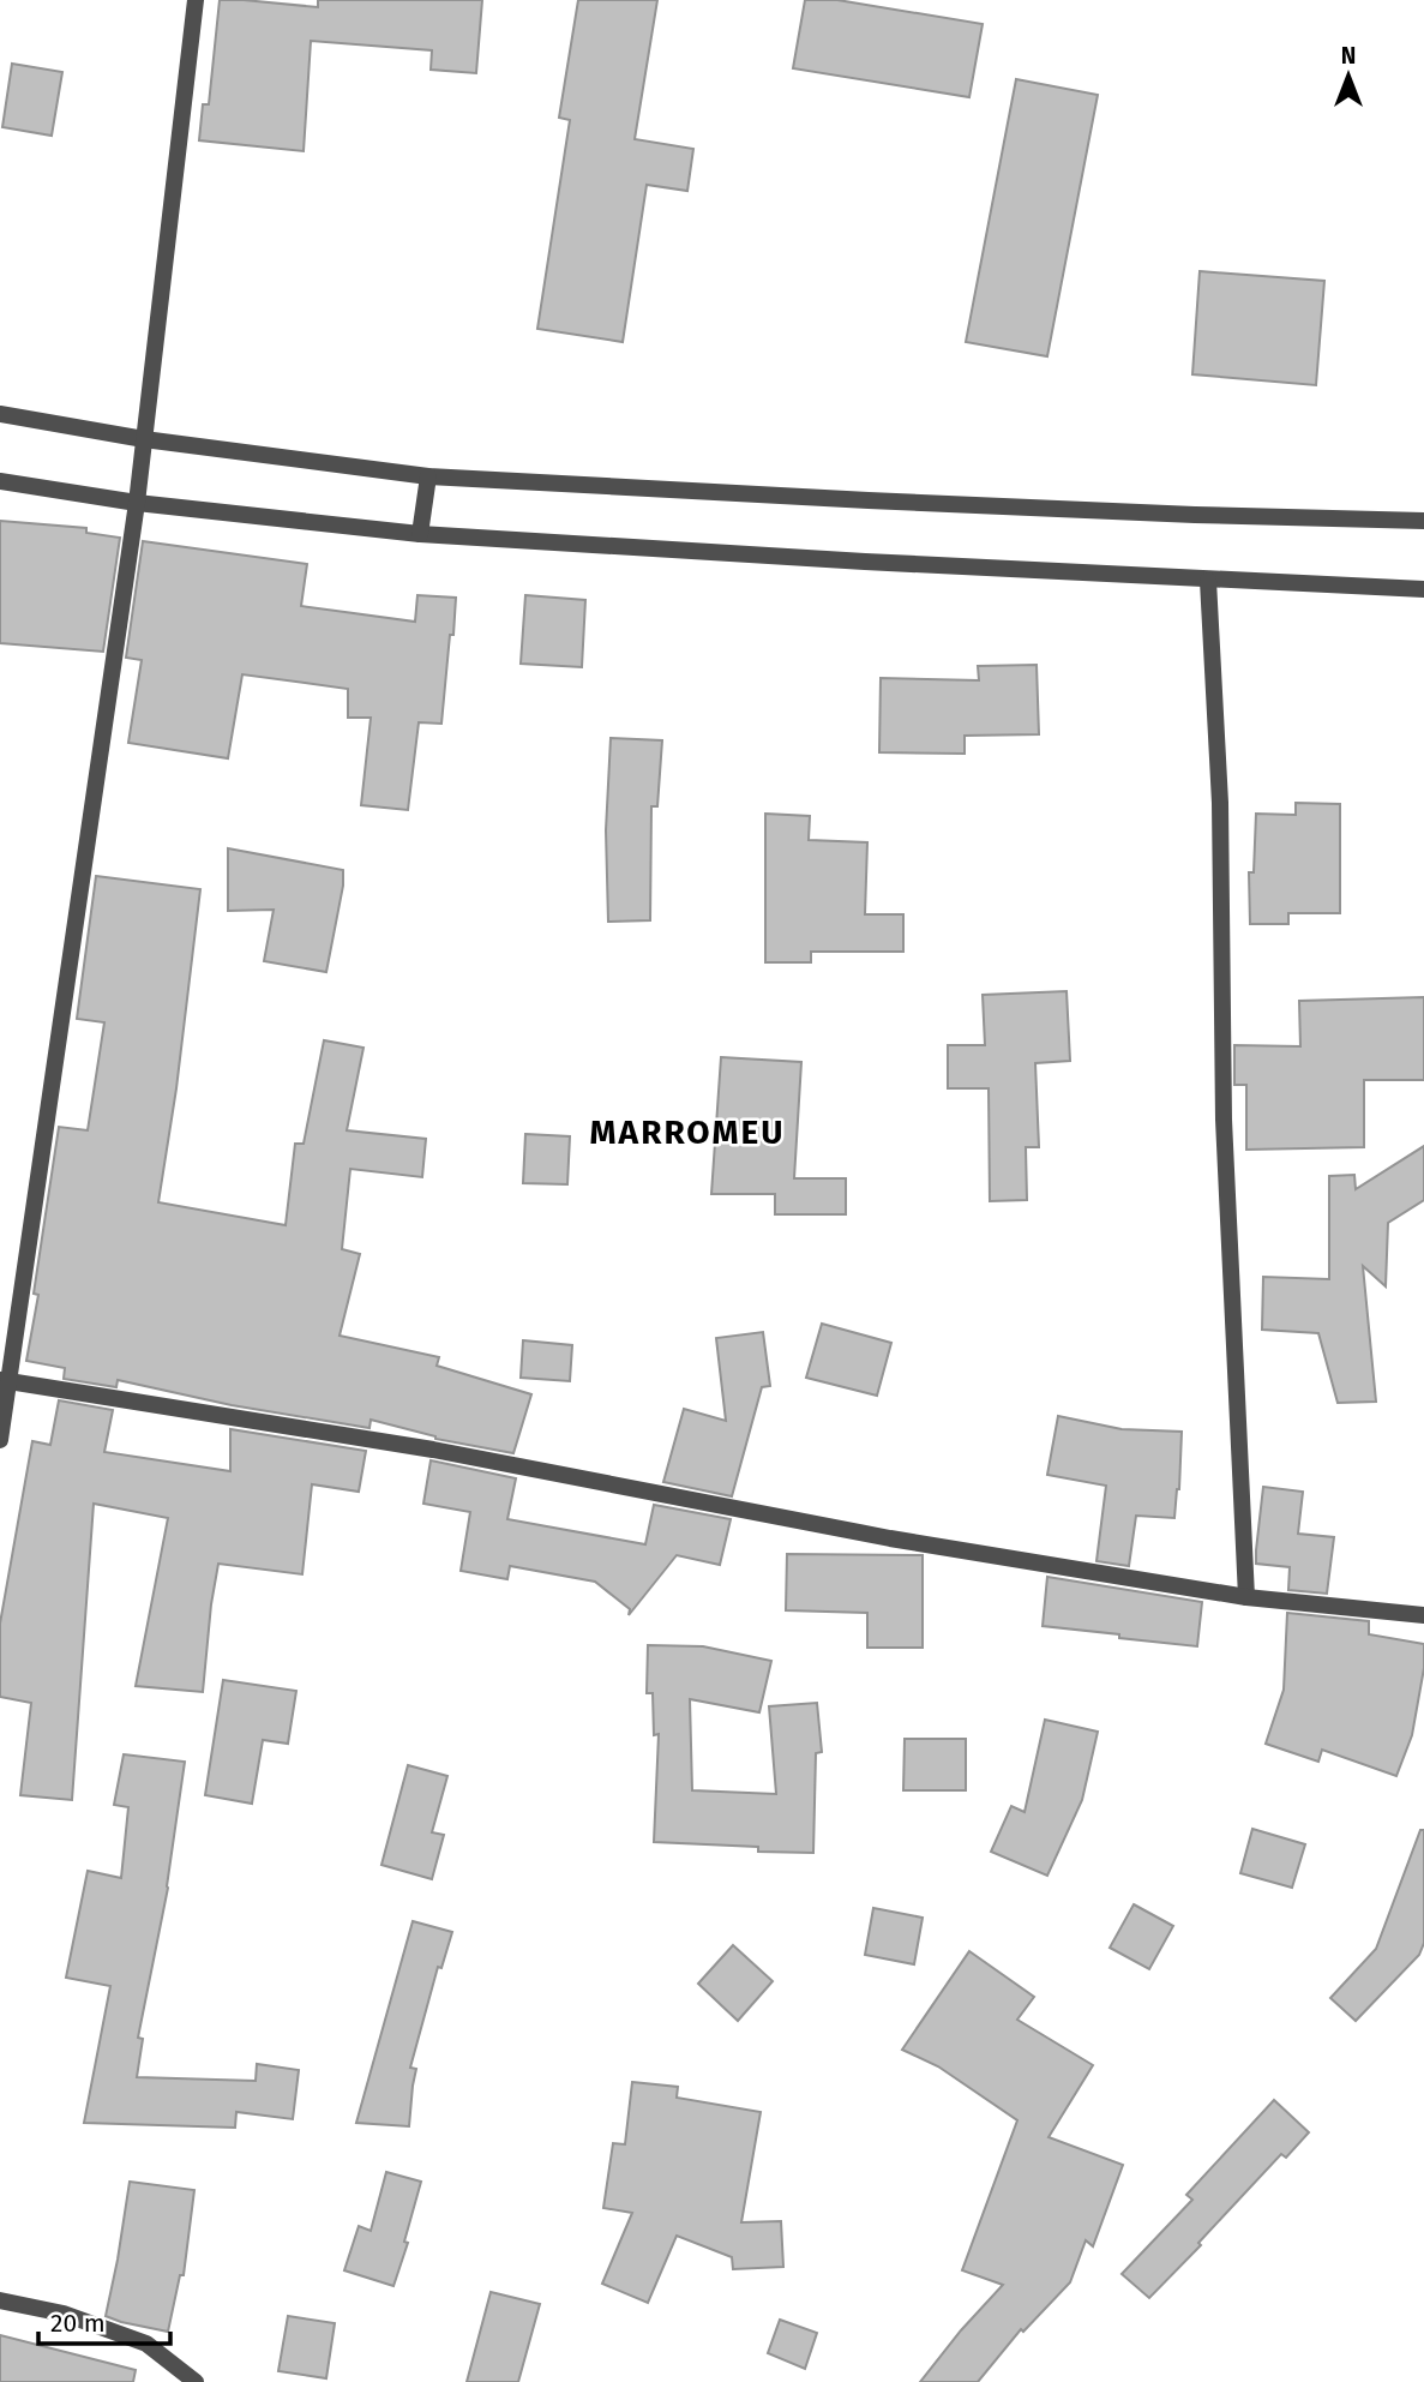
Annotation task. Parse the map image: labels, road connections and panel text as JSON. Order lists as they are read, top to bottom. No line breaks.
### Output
{"districts":["MARROMEU"],"scale_bar":"20 m","north":"top"}
